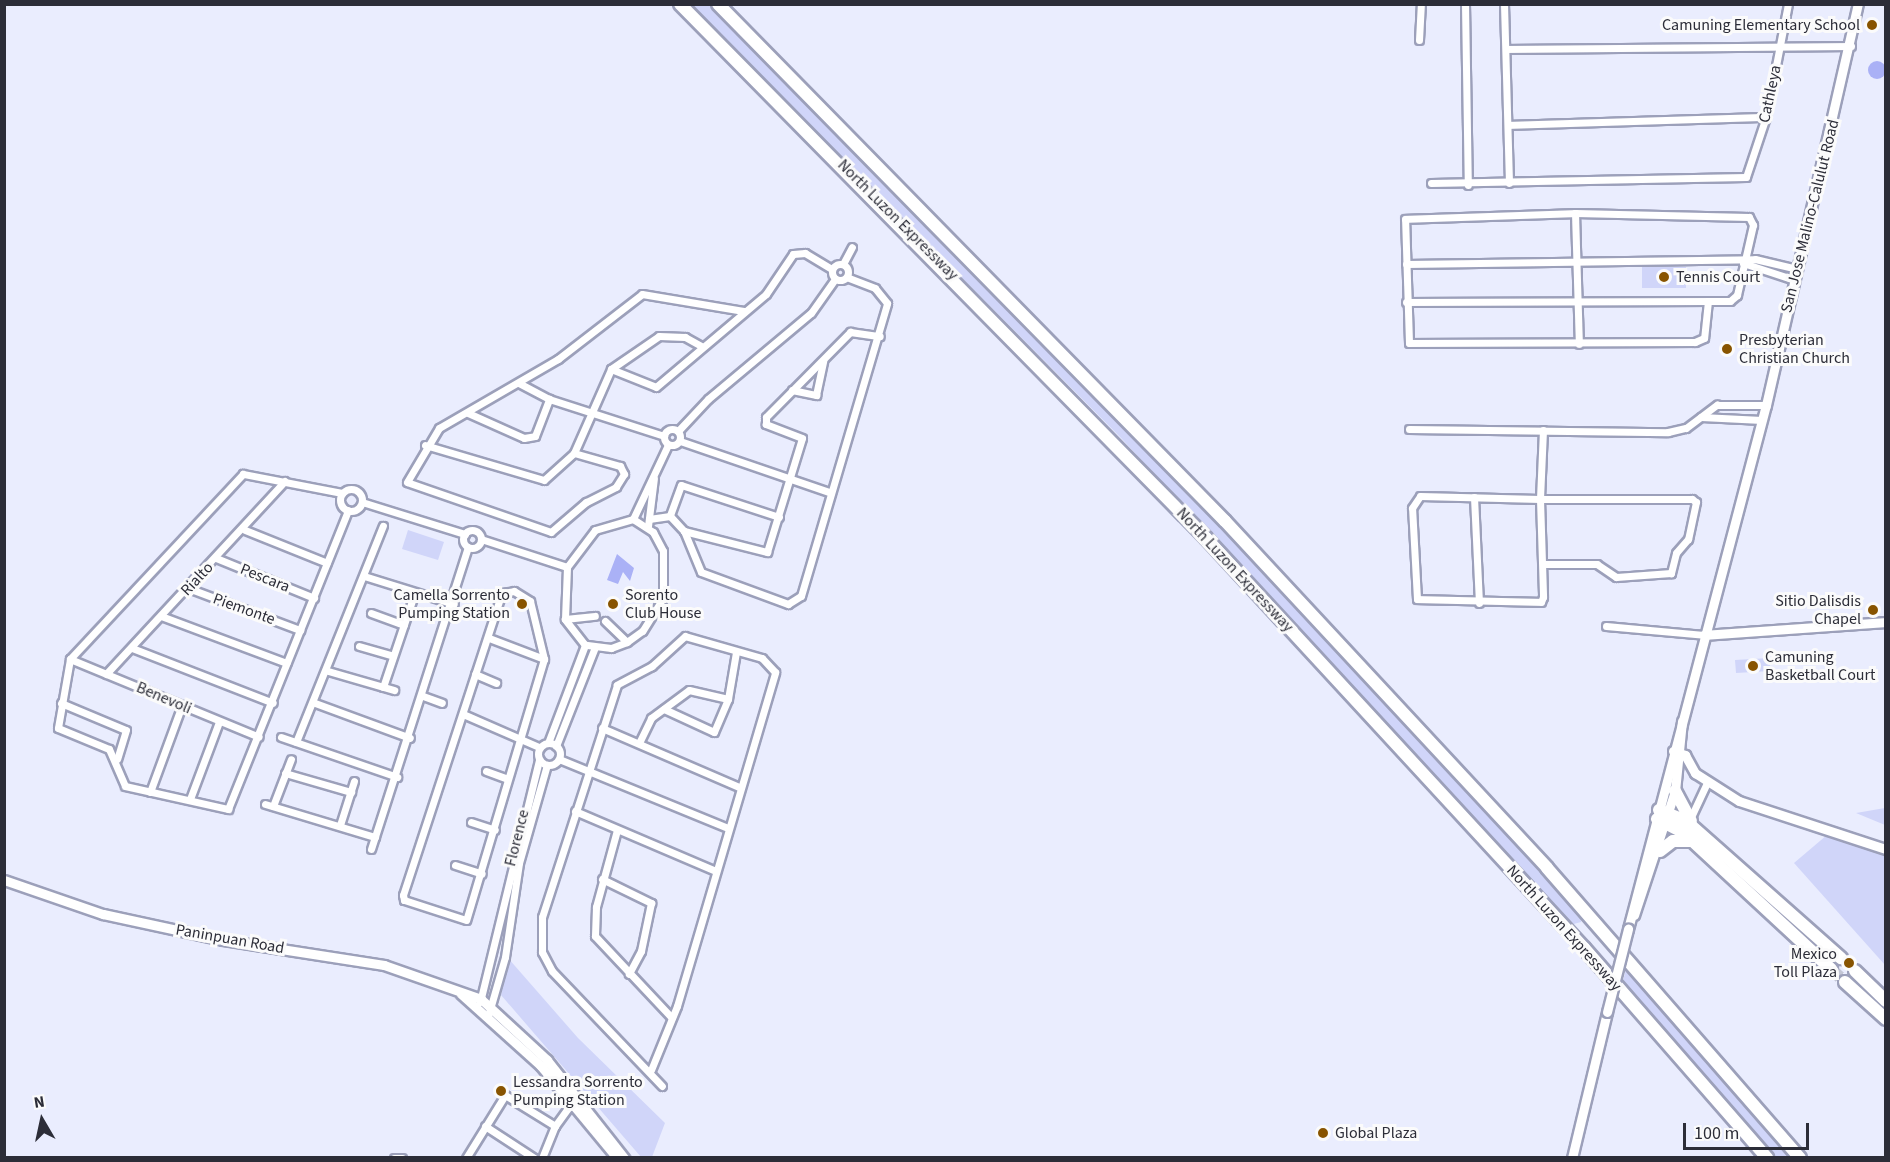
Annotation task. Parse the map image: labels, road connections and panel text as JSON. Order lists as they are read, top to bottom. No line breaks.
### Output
{"streets":{"highway":["North Luzon Expressway"],"main road":["San Jose Malino-Calulut Road","Paninpuan Road"],"street":["Cathleya","Pescara","Rialto","Piemonte","Benevoli","Florence"]},"crossings":[["Pescara","Rialto"],["Rialto","Piemonte"],["Rialto","Benevoli"],["Florence","Paninpuan Road"]],"places":["Camuning Elementary School","Tennis Court","Presbyterian Christian Church","Camella Sorrento Pumping Station","Sorento Club House","Sitio Dalisdis Chapel","Camuning Basketball Court","Mexico Toll Plaza","Lessandra Sorrento Pumping Station","Global Plaza"],"scale_bar":"100 m","north":"top"}
